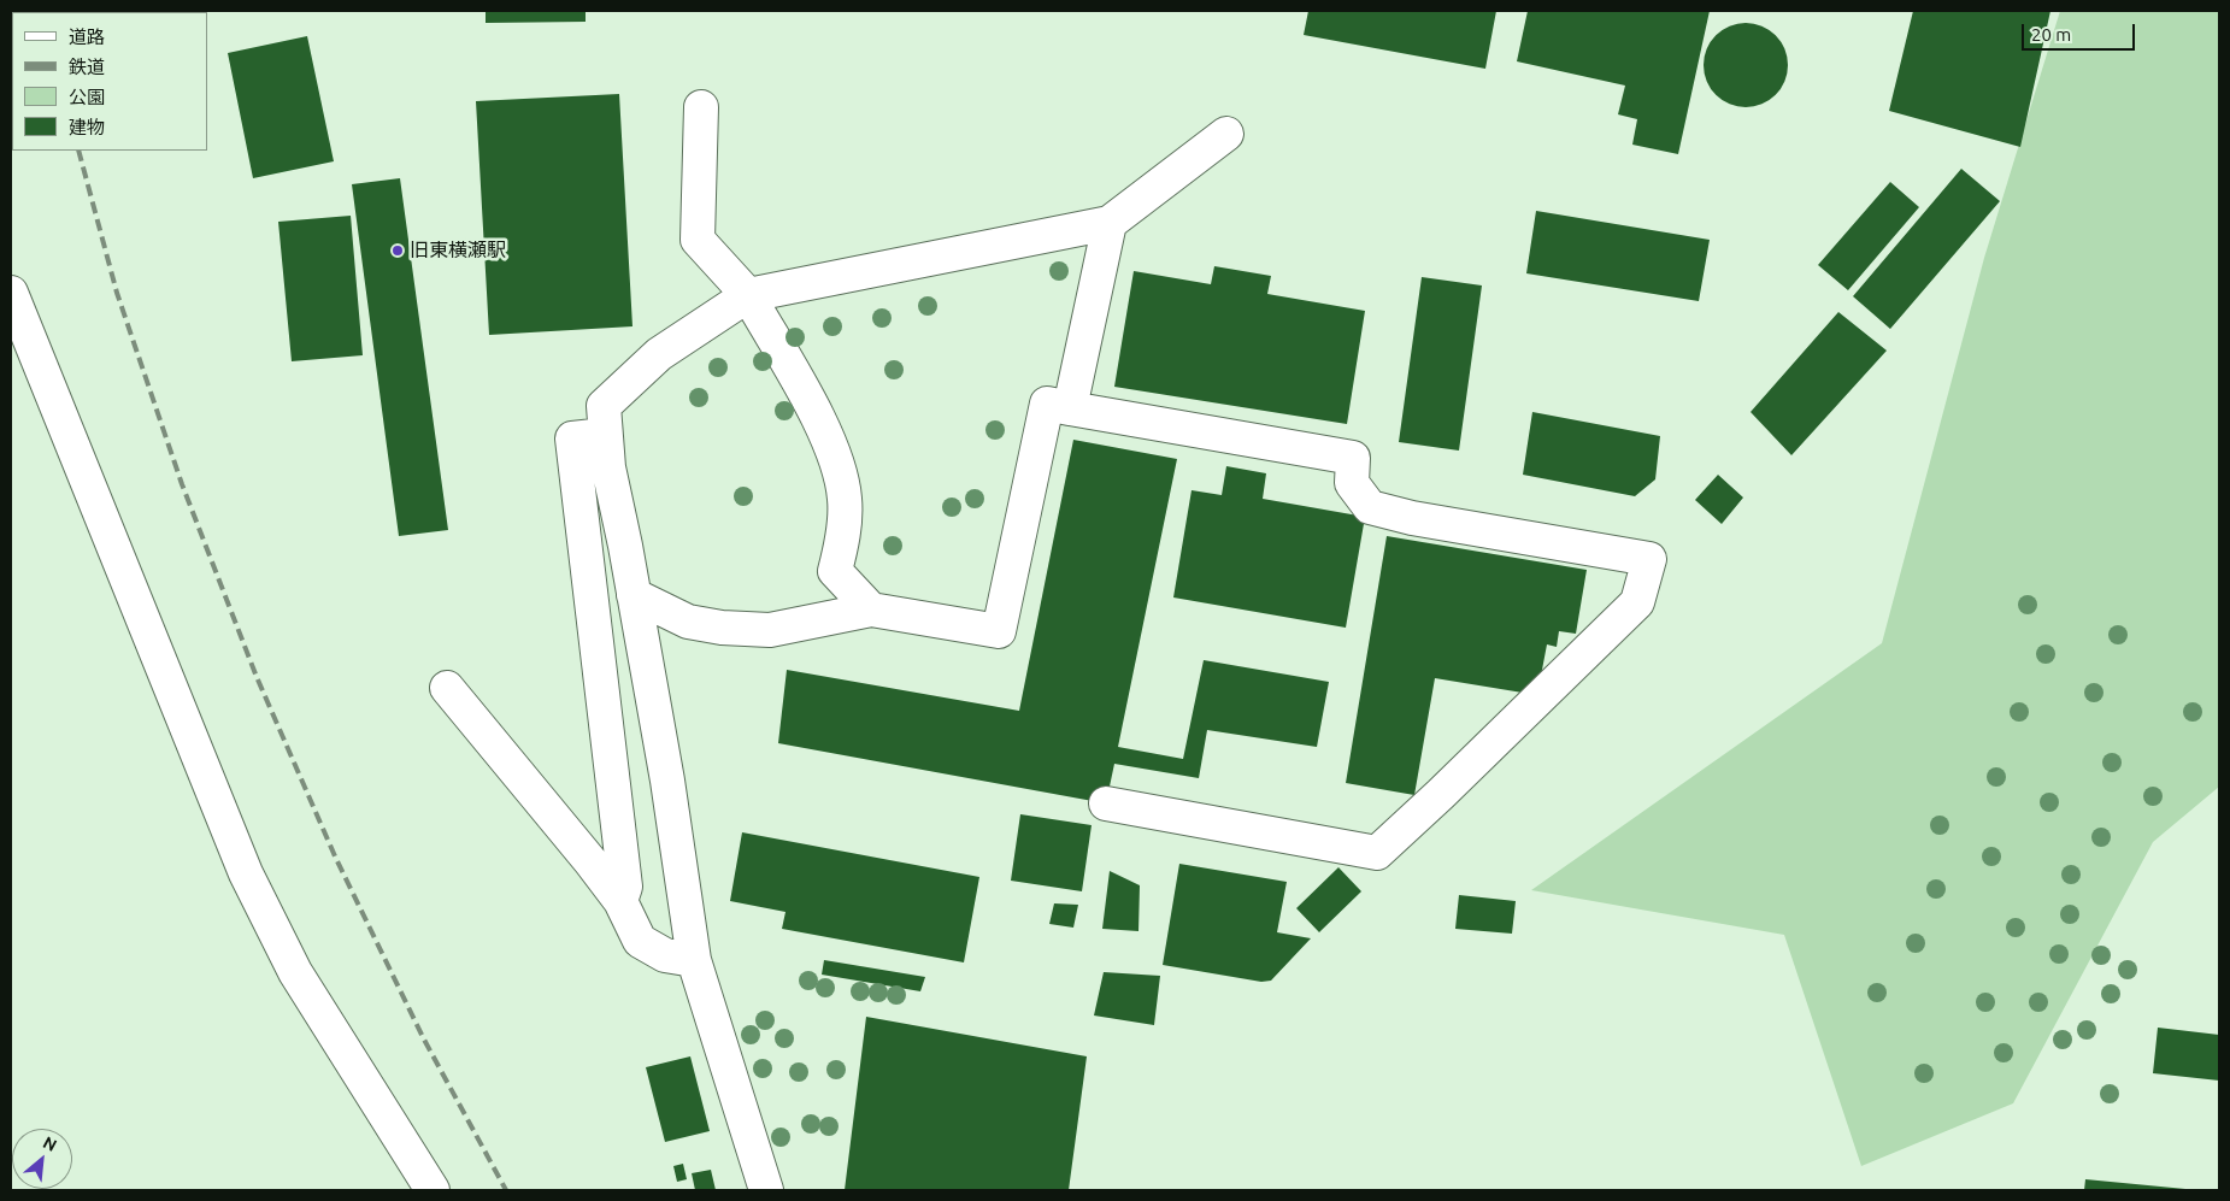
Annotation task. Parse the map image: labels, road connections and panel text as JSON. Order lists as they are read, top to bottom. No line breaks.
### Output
{"places":["旧東横瀬駅"],"legend":["道路","鉄道","公園","建物"],"scale_bar":"20 m","north":"top right"}
